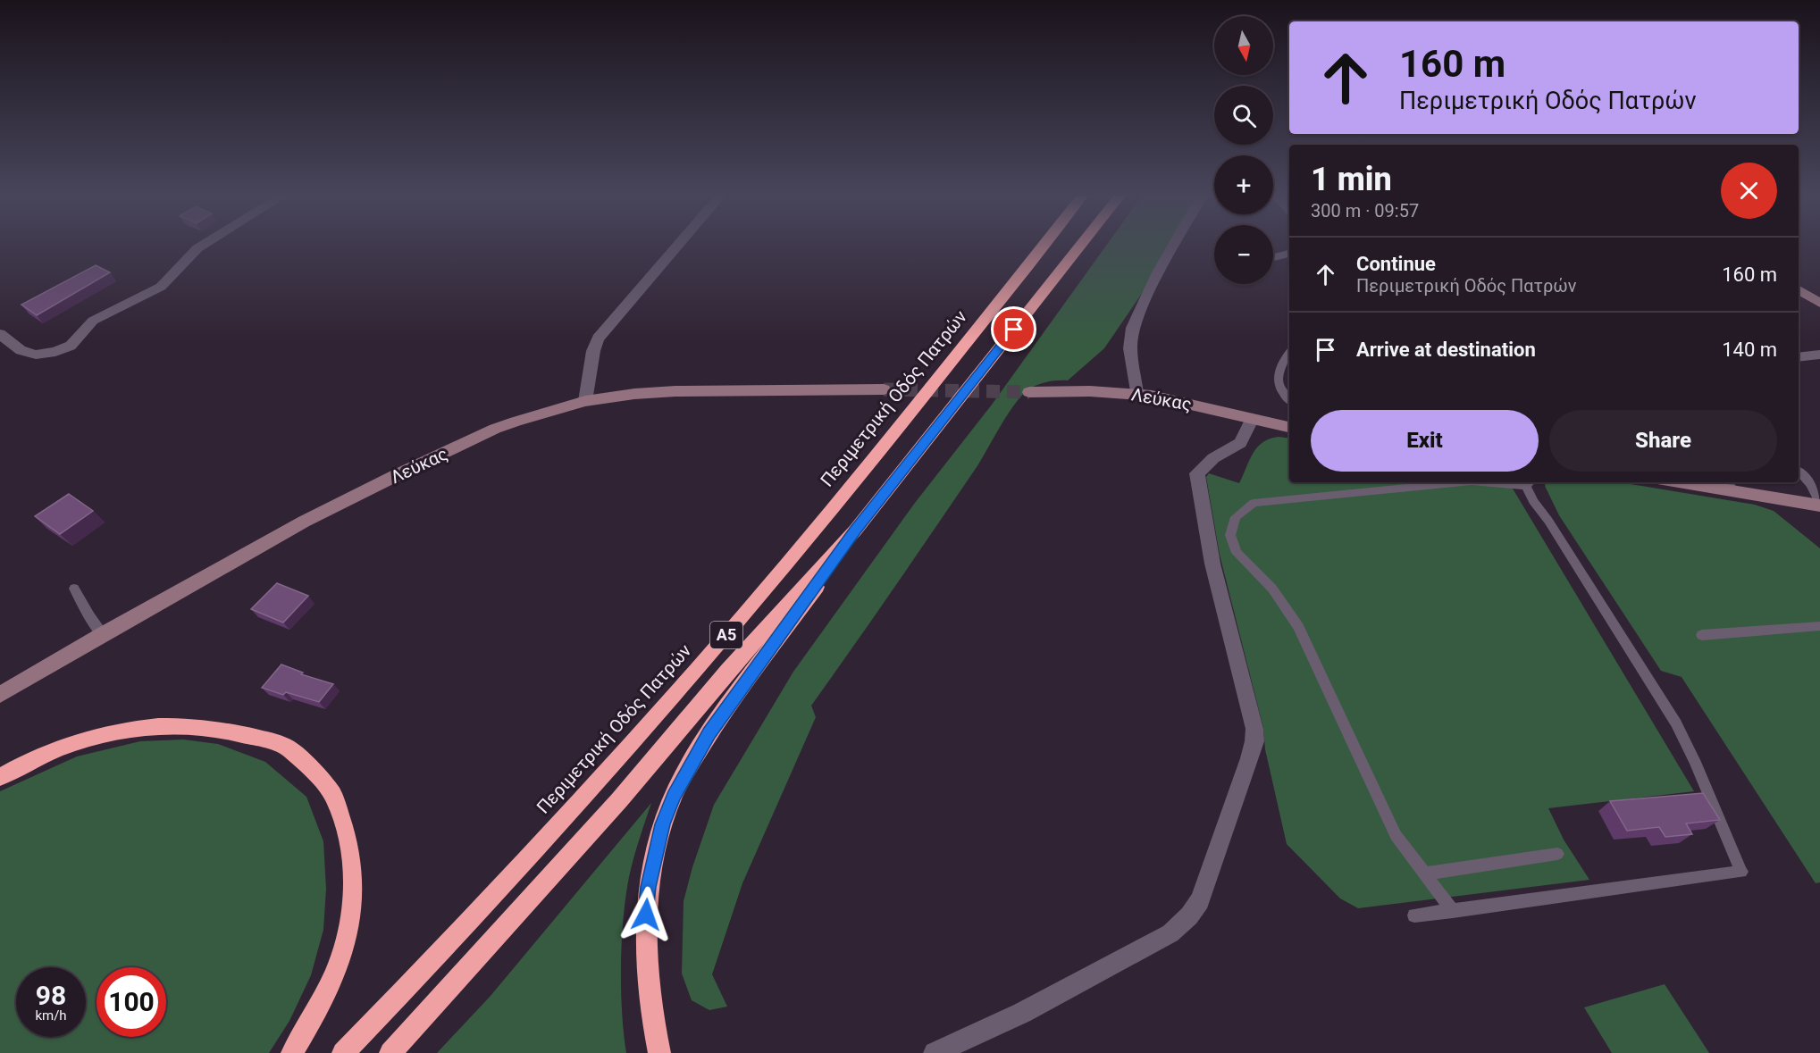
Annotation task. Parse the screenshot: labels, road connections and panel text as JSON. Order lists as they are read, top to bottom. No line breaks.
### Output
{"streets":{"highway":["Περιμετρική Οδός Πατρών","Α5"],"street":["Λεύκας"]},"north":"bottom","page":{"map_buttons":["+","−"],"turn":["160 m","Περιμετρική Οδός Πατρών"],"heading":["1 min","300 m · 09:57"],"list":[{"name":"Continue","note":"Περιμετρική Οδός Πατρών","value":"160 m"},{"name":"Arrive at destination","value":"140 m"}],"buttons":["Exit","Share"],"speed":"98 km/h","limit":"100"}}
